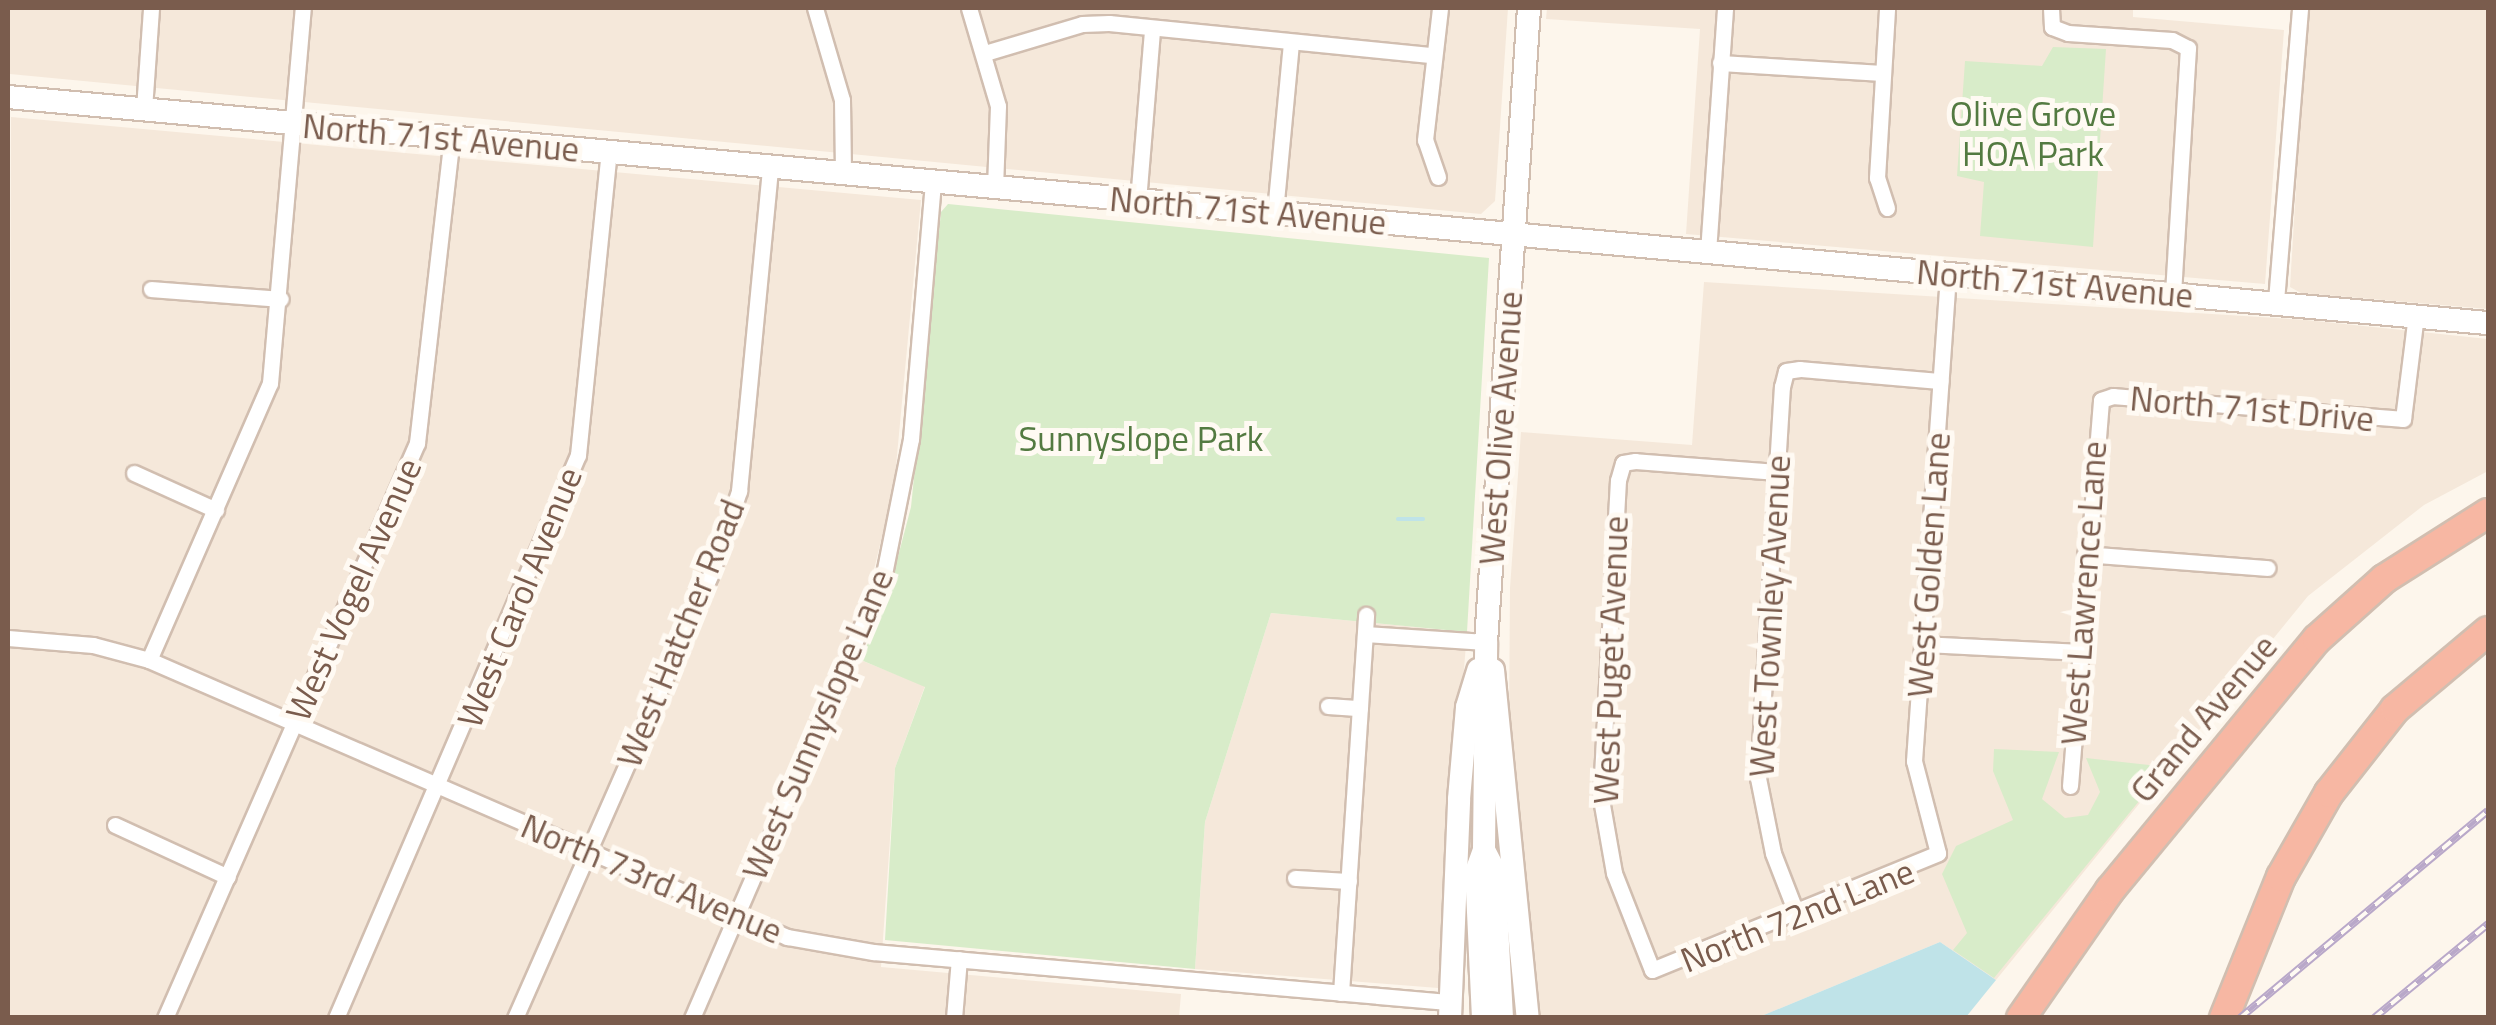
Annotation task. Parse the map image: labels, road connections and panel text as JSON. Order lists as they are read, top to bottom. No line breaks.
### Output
{"streets":{"highway":["Grand Avenue"],"street":["North 71st Avenue","North 71st Drive","West Olive Avenue","West Golden Lane","West Vogel Avenue","West Lawrence Lane","West Carol Avenue","West Townley Avenue","West Hatcher Road","West Puget Avenue","West Sunnyslope Lane","North 73rd Avenue","North 72nd Lane"]},"crossings":[["North 71st Avenue","North 71st Drive"],["North 71st Avenue","West Olive Avenue"],["North 71st Avenue","West Golden Lane"],["North 71st Avenue","West Vogel Avenue"],["North 71st Avenue","West Carol Avenue"],["North 71st Avenue","West Hatcher Road"],["North 71st Avenue","West Sunnyslope Lane"],["North 71st Drive","West Lawrence Lane"],["West Golden Lane","West Townley Avenue"],["West Golden Lane","North 72nd Lane"],["West Vogel Avenue","North 73rd Avenue"],["West Carol Avenue","North 73rd Avenue"],["West Townley Avenue","West Puget Avenue"],["West Townley Avenue","North 72nd Lane"],["West Hatcher Road","North 73rd Avenue"],["West Puget Avenue","North 72nd Lane"],["West Sunnyslope Lane","North 73rd Avenue"]],"parks":["Olive Grove HOA Park","Sunnyslope Park"]}
